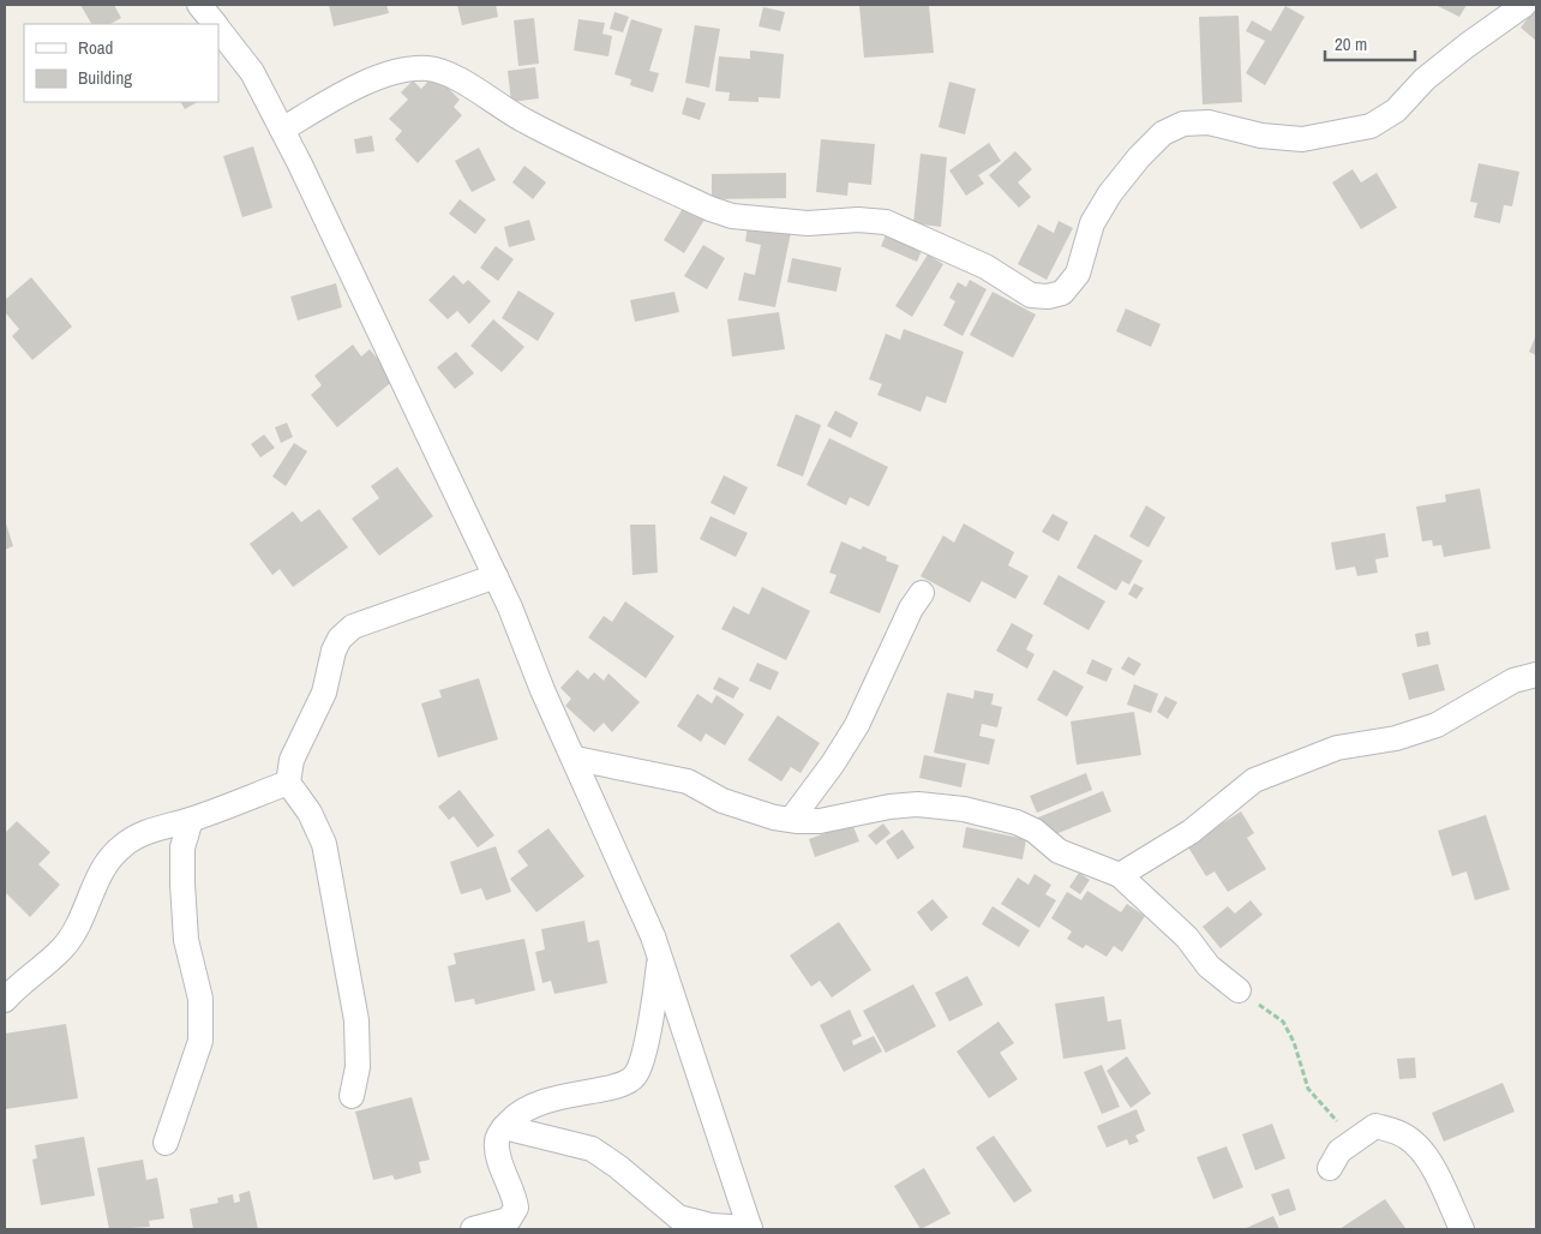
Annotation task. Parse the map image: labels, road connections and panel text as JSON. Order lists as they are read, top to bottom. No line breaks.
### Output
{"legend":["Road","Building"],"scale_bar":"20 m"}
